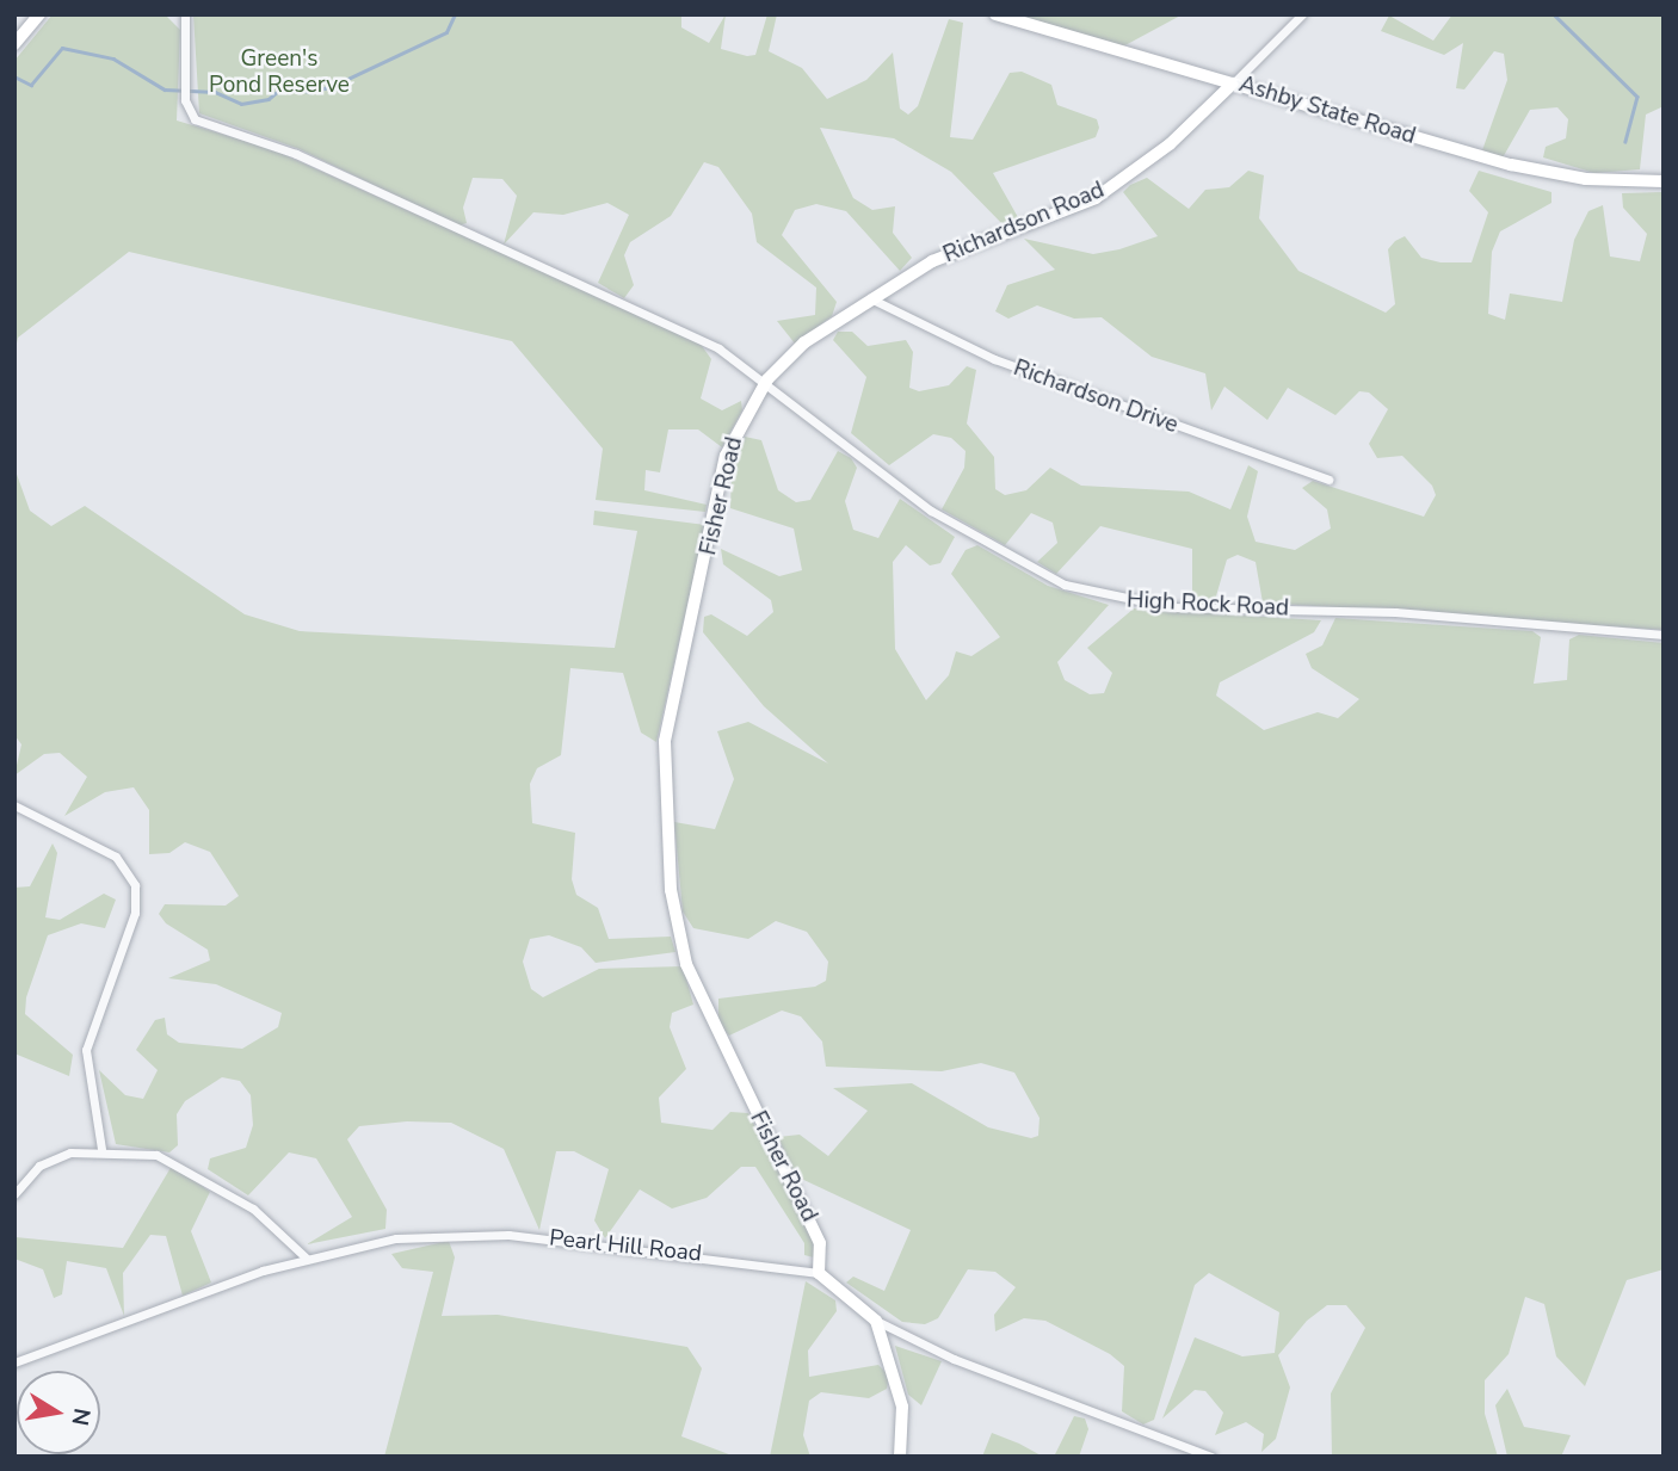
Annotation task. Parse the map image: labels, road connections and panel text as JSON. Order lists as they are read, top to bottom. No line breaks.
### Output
{"streets":{"main road":["Ashby State Road"],"street":["Richardson Road","Richardson Drive","Fisher Road","High Rock Road","Pearl Hill Road"]},"crossings":[["Ashby State Road","Richardson Road"],["Richardson Road","Richardson Drive"],["Richardson Road","Fisher Road"],["Richardson Road","High Rock Road"],["Fisher Road","High Rock Road"],["Fisher Road","Pearl Hill Road"]],"parks":["Green's Pond Reserve"],"north":"right"}
